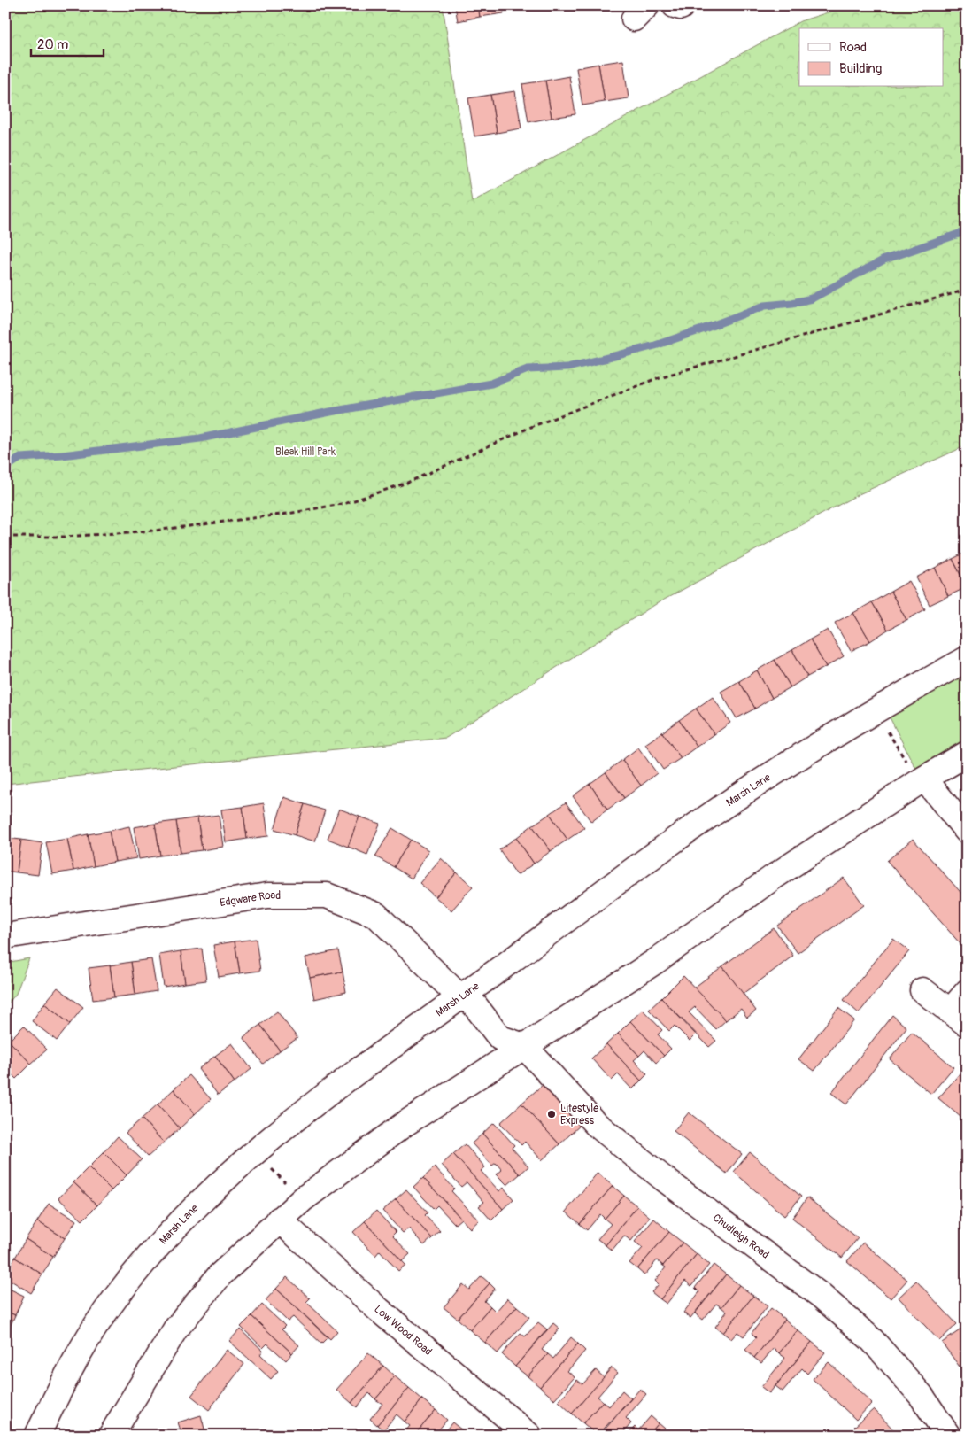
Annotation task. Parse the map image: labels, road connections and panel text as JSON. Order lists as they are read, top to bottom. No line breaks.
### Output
{"streets":{"main road":["Marsh Lane","Edgware Road","Chudleigh Road","Low Wood Road"]},"crossings":[["Marsh Lane","Edgware Road"],["Edgware Road","Chudleigh Road"]],"parks":["Bleak Hill Park"],"places":["Lifestyle Express"],"legend":["Road","Building"],"scale_bar":"20 m"}
